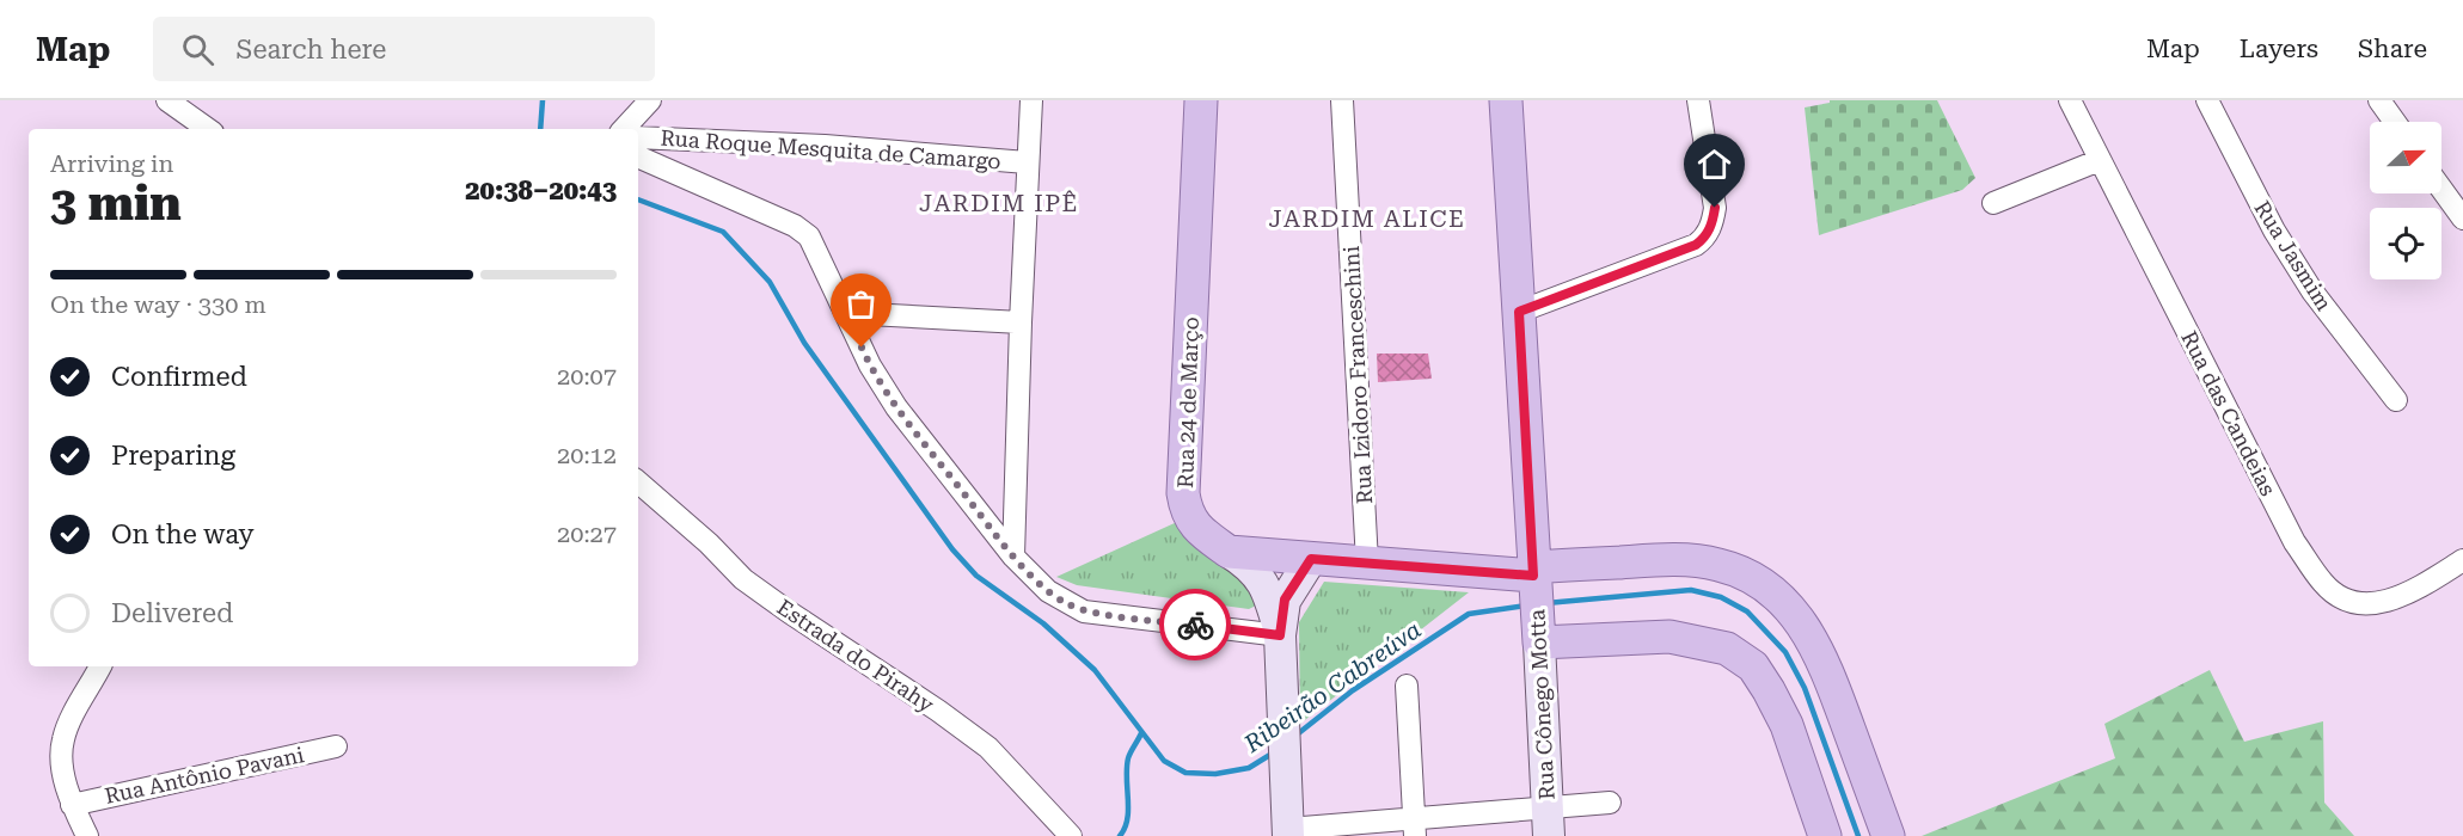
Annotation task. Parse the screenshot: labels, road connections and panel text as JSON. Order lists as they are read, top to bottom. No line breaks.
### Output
{"streets":{"main road":["Rua 24 de Março","Rua Cônego Motta"],"street":["Rua Roque Mesquita de Camargo","Rua Jasmim","Rua Izidoro Franceschini","Rua das Candeias","Estrada do Pirahy","Rua Antônio Pavani"]},"crossings":[["Rua Izidoro Franceschini","Rua 24 de Março"],["Rua 24 de Março","Rua Cônego Motta"]],"districts":["JARDIM IPÊ","JARDIM ALICE"],"water":["Ribeirão Cabreúva"],"north":"right","page":{"header":"Map","search":"Search here","nav":["Map","Layers","Share"],"heading":["3 min","Arriving in","20:38–20:43"],"bar":"On the way · 330 m","list":[["Confirmed","20:07"],["Preparing","20:12"],["On the way","20:27"],"Delivered"]}}
